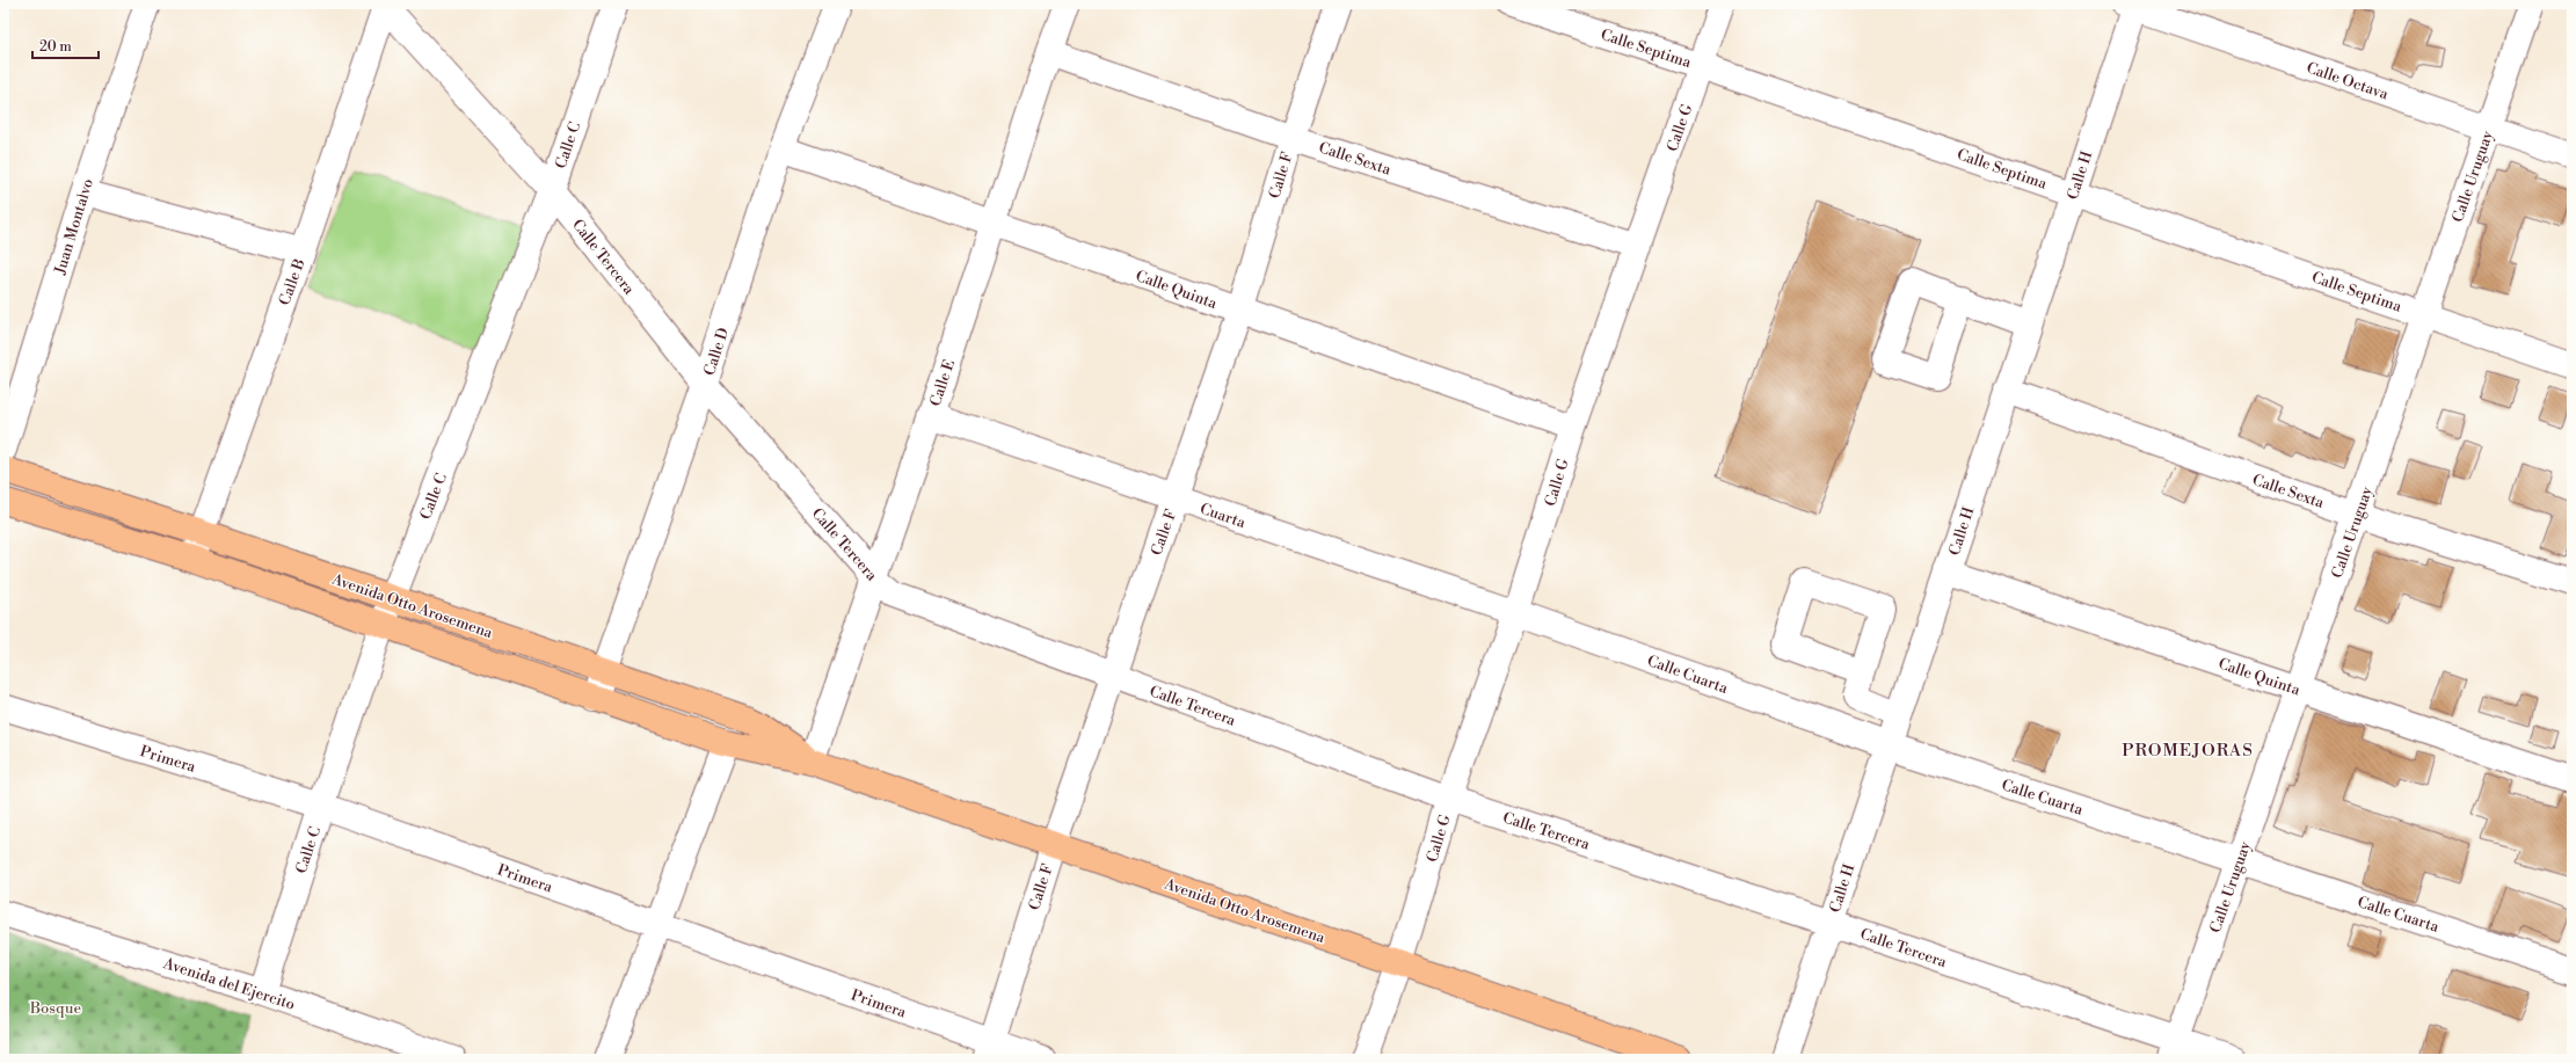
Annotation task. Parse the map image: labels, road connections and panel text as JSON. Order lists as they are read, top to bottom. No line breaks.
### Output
{"streets":{"main road":["Avenida Otto Arosemena"],"street":["Calle Septima","Calle Octava","Calle G","Calle C","Calle Sexta","Calle F","Calle H","Calle Uruguay","Juan Montalvo","Calle Tercera","Calle B","Calle Quinta","Calle D","Calle E","Cuarta","Calle Cuarta","Primera","Avenida del Ejercito"]},"crossings":[["Calle Septima","Calle G"],["Calle Septima","Calle H"],["Calle Septima","Calle Uruguay"],["Calle Octava","Calle H"],["Calle Octava","Calle Uruguay"],["Calle G","Calle Sexta"],["Calle G","Calle Tercera"],["Calle G","Calle Quinta"],["Calle G","Cuarta"],["Calle G","Avenida Otto Arosemena"],["Calle G","Calle Cuarta"],["Calle C","Calle Tercera"],["Calle C","Avenida Otto Arosemena"],["Calle C","Primera"],["Calle C","Avenida del Ejercito"],["Calle Sexta","Calle F"],["Calle Sexta","Calle H"],["Calle Sexta","Calle Uruguay"],["Calle Sexta","Calle E"],["Calle F","Calle Tercera"],["Calle F","Calle Quinta"],["Calle F","Cuarta"],["Calle F","Avenida Otto Arosemena"],["Calle F","Primera"],["Calle H","Calle Tercera"],["Calle H","Calle Quinta"],["Calle H","Calle Cuarta"],["Calle Uruguay","Calle Tercera"],["Calle Uruguay","Calle Quinta"],["Calle Uruguay","Calle Cuarta"],["Calle Tercera","Calle B"],["Calle Tercera","Calle D"],["Calle Tercera","Calle E"],["Calle B","Avenida Otto Arosemena"],["Calle Quinta","Calle D"],["Calle Quinta","Calle E"],["Calle D","Avenida Otto Arosemena"],["Calle E","Cuarta"],["Calle E","Avenida Otto Arosemena"],["Cuarta","Calle Cuarta"]],"districts":["PROMEJORAS"],"parks":["Bosque"],"scale_bar":"20 m"}
